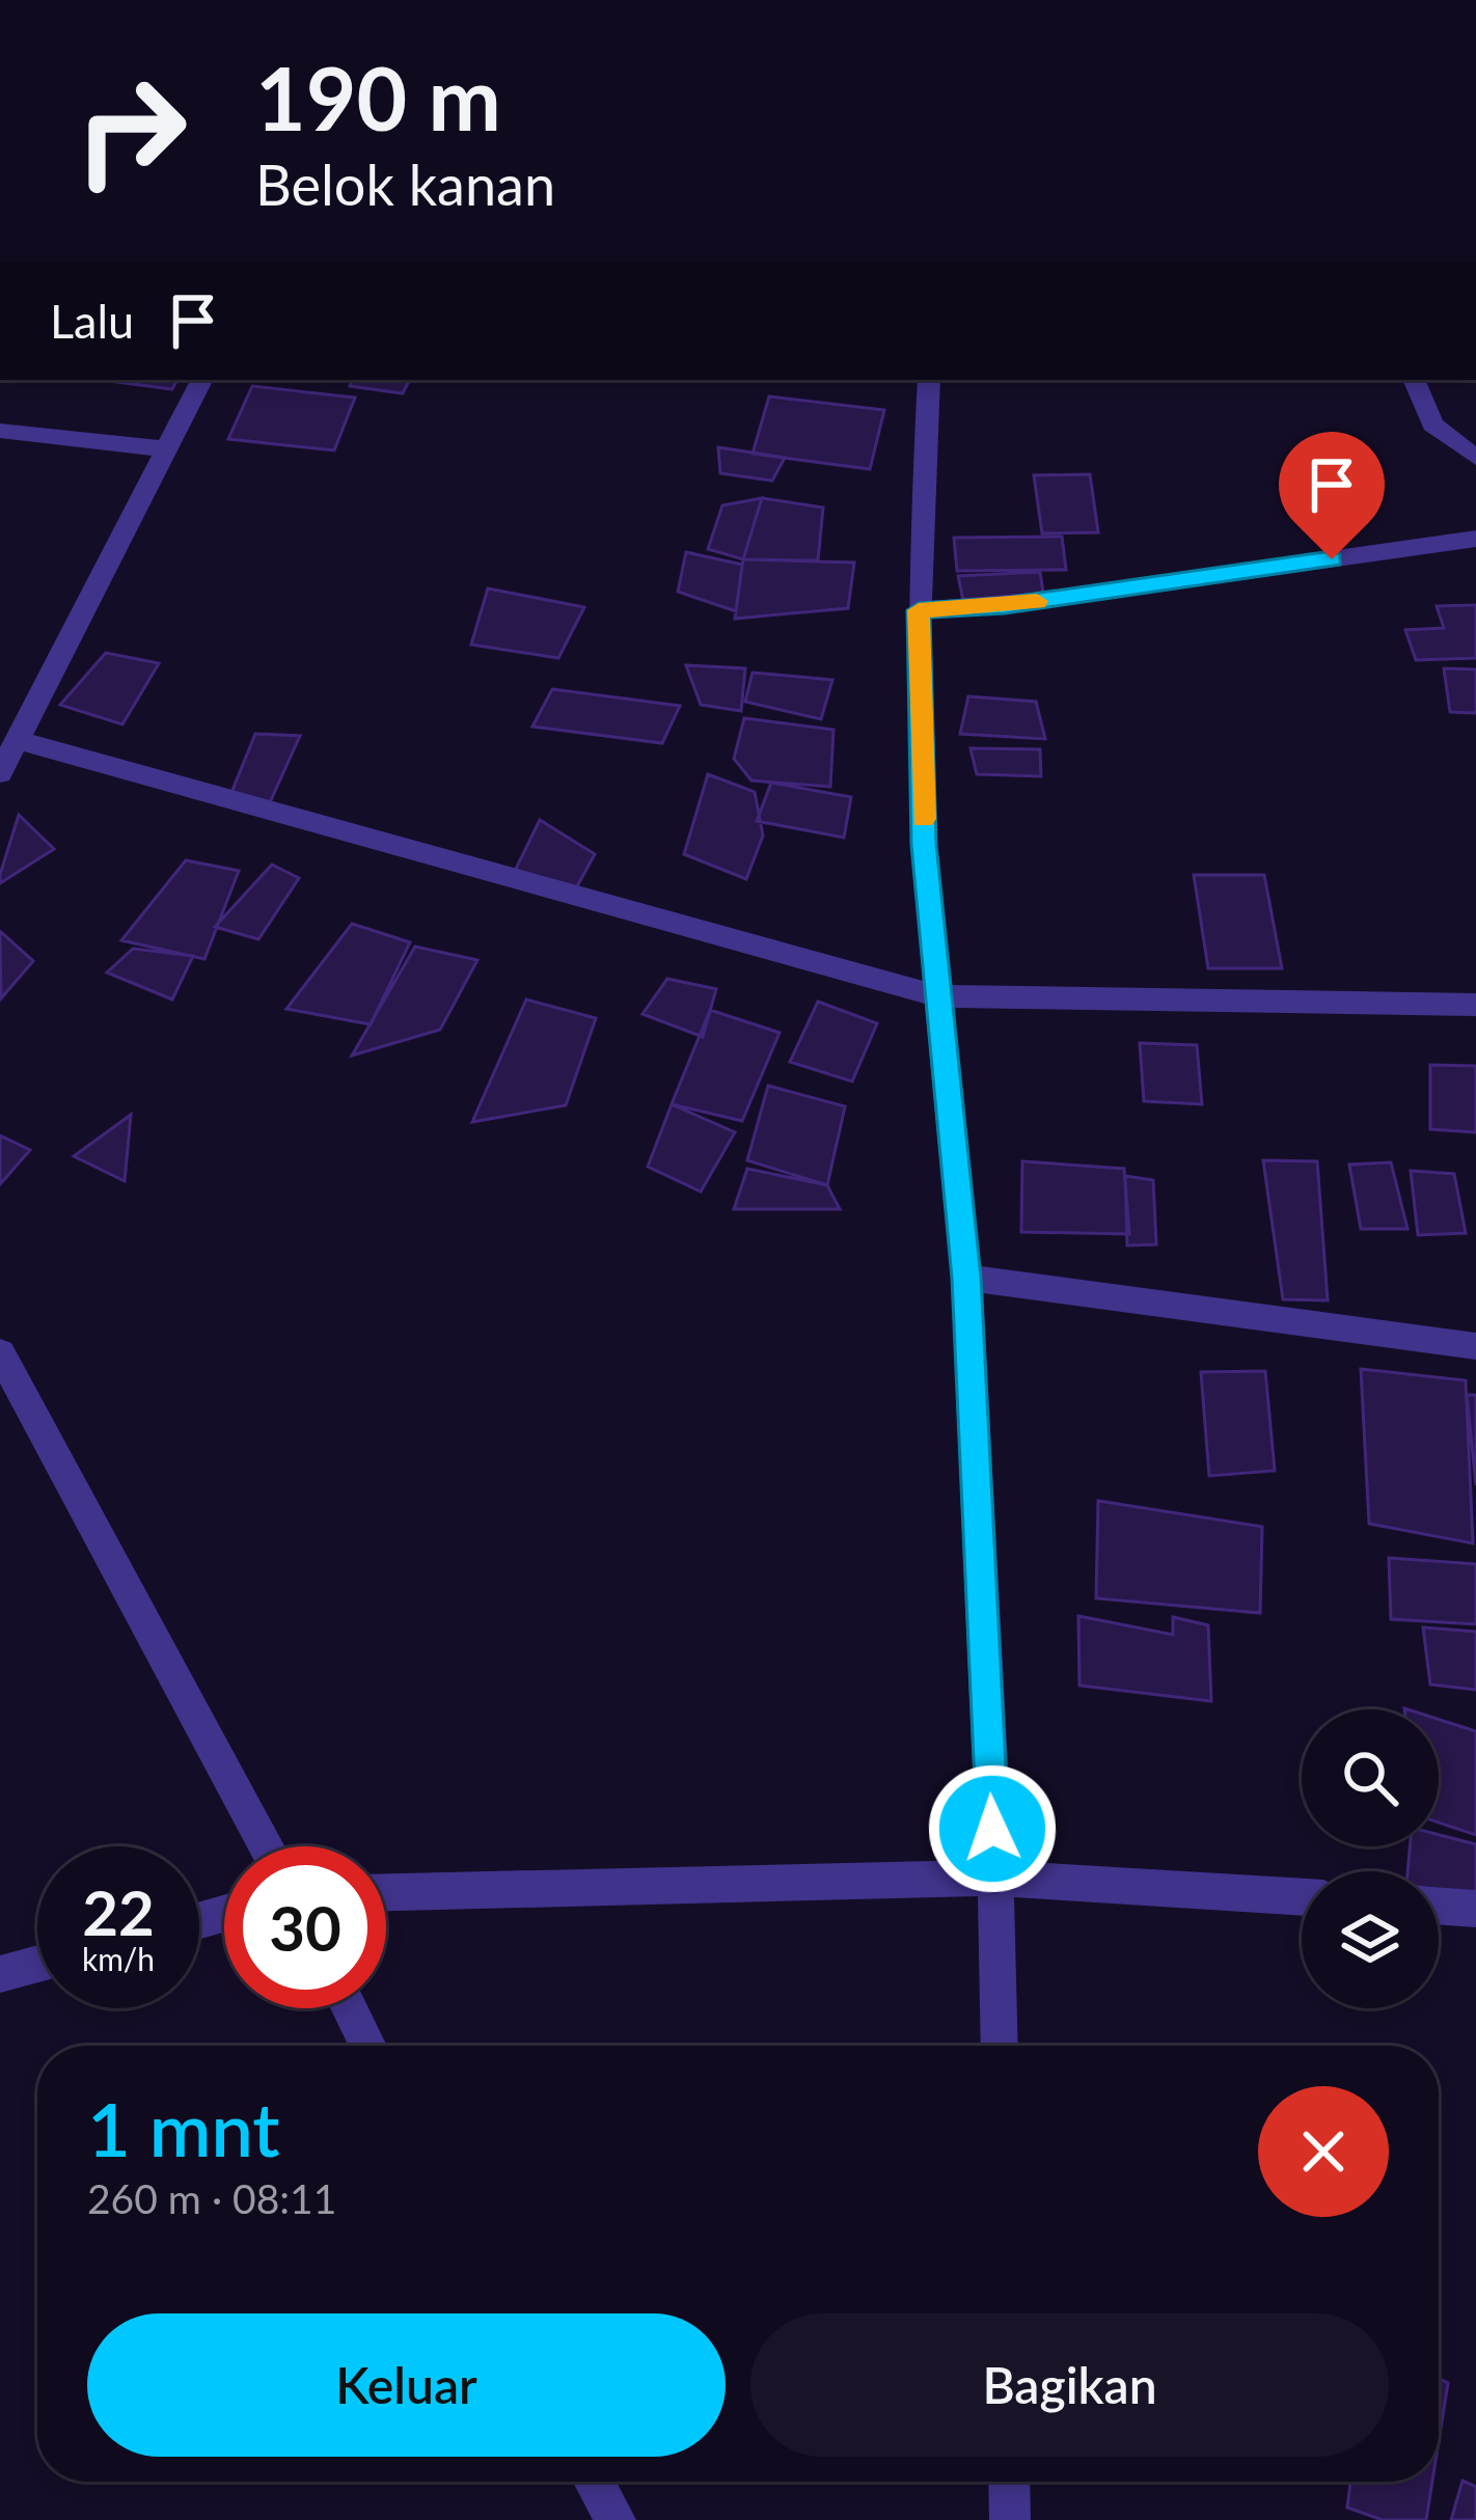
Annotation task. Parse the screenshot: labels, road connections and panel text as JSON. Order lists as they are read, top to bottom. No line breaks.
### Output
{"page":{"turn":["190 m","Belok kanan"],"then":"Lalu","speed":"22 km/h","limit":"30","heading":["1 mnt","260 m · 08:11"],"buttons":["Keluar","Bagikan"]}}
